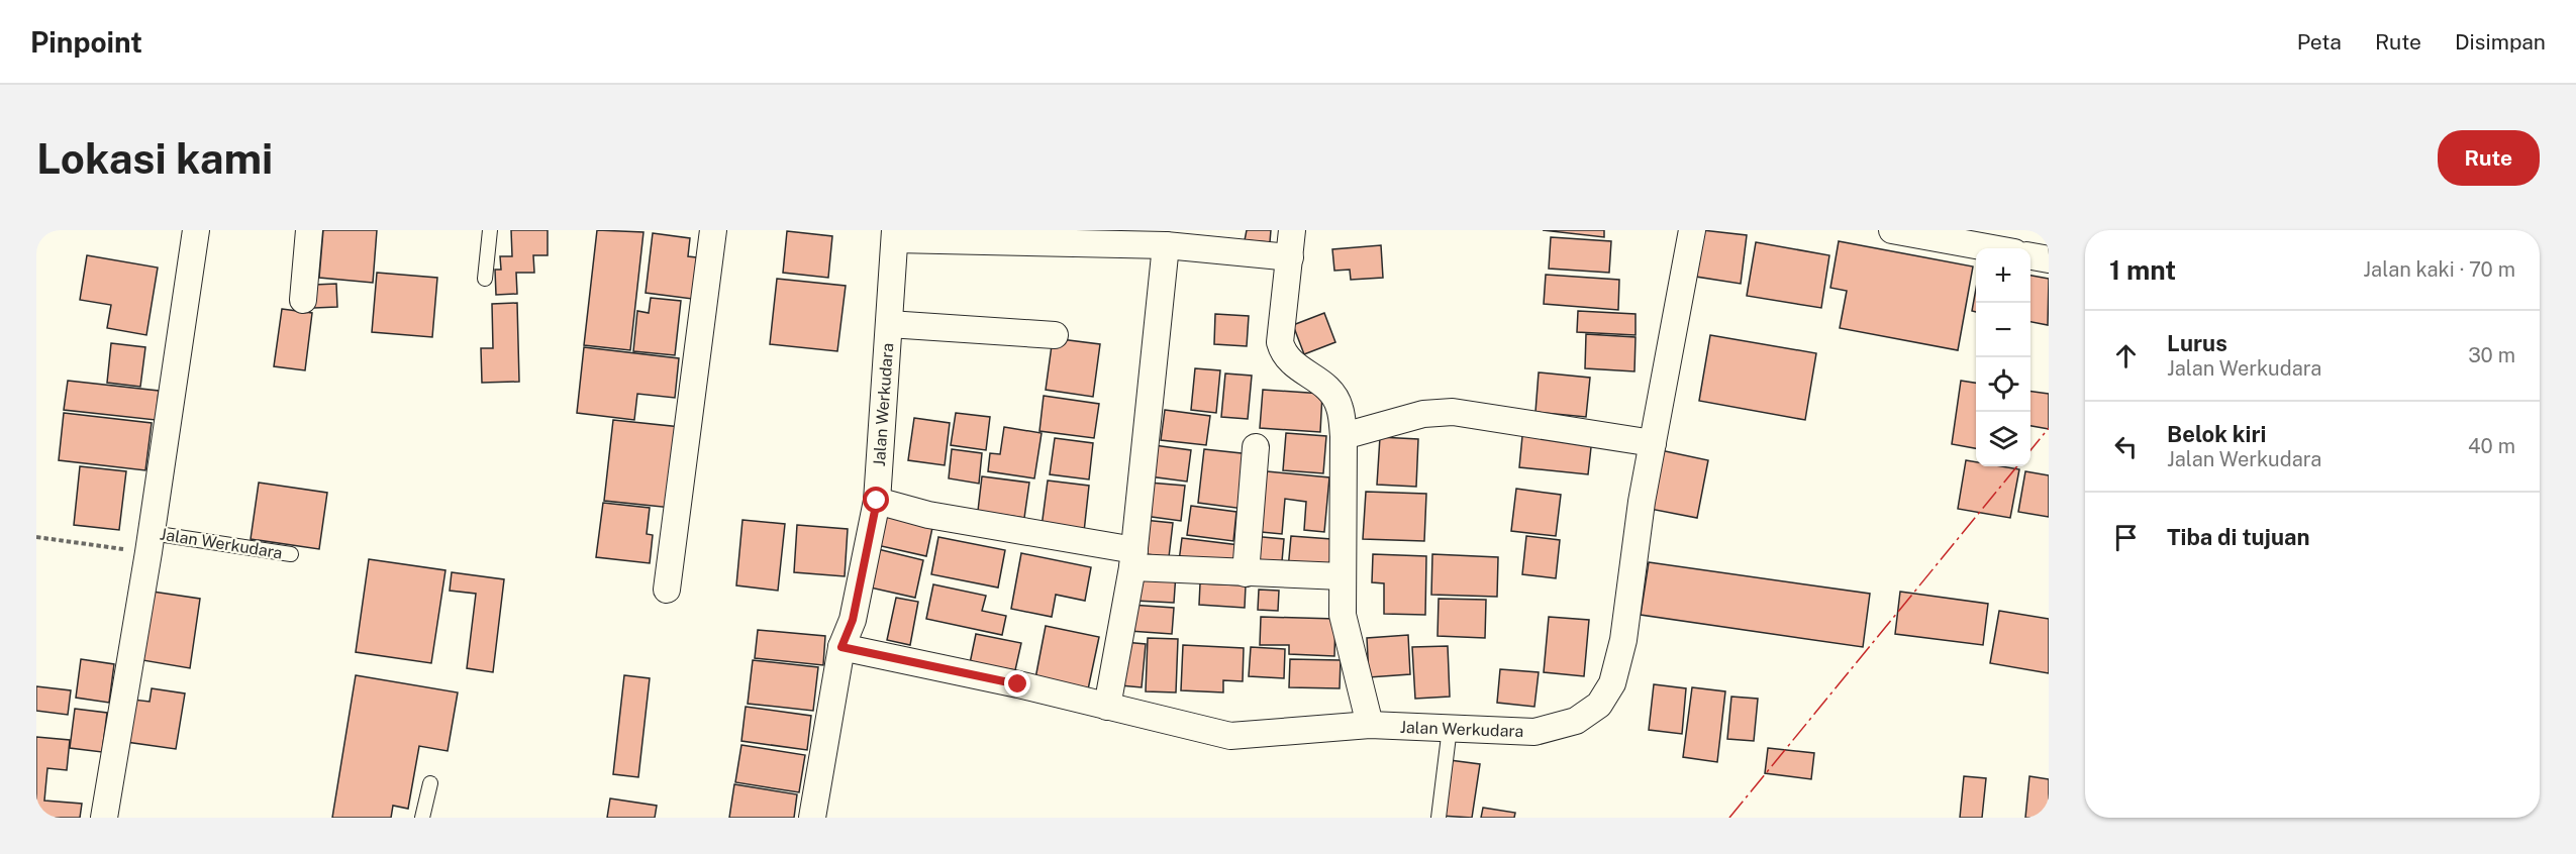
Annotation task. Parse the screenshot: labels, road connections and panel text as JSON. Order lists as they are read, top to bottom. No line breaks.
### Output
{"streets":{"street":["Jalan Werkudara"]},"page":{"header":"Pinpoint","nav":["Peta","Rute","Disimpan"],"buttons":"Rute","title":"Lokasi kami","heading":["1 mnt","Jalan kaki · 70 m"],"map_buttons":["+","−"],"list":[["Lurus","Jalan Werkudara","30 m"],["Belok kiri","Jalan Werkudara","40 m"],"Tiba di tujuan"]}}
